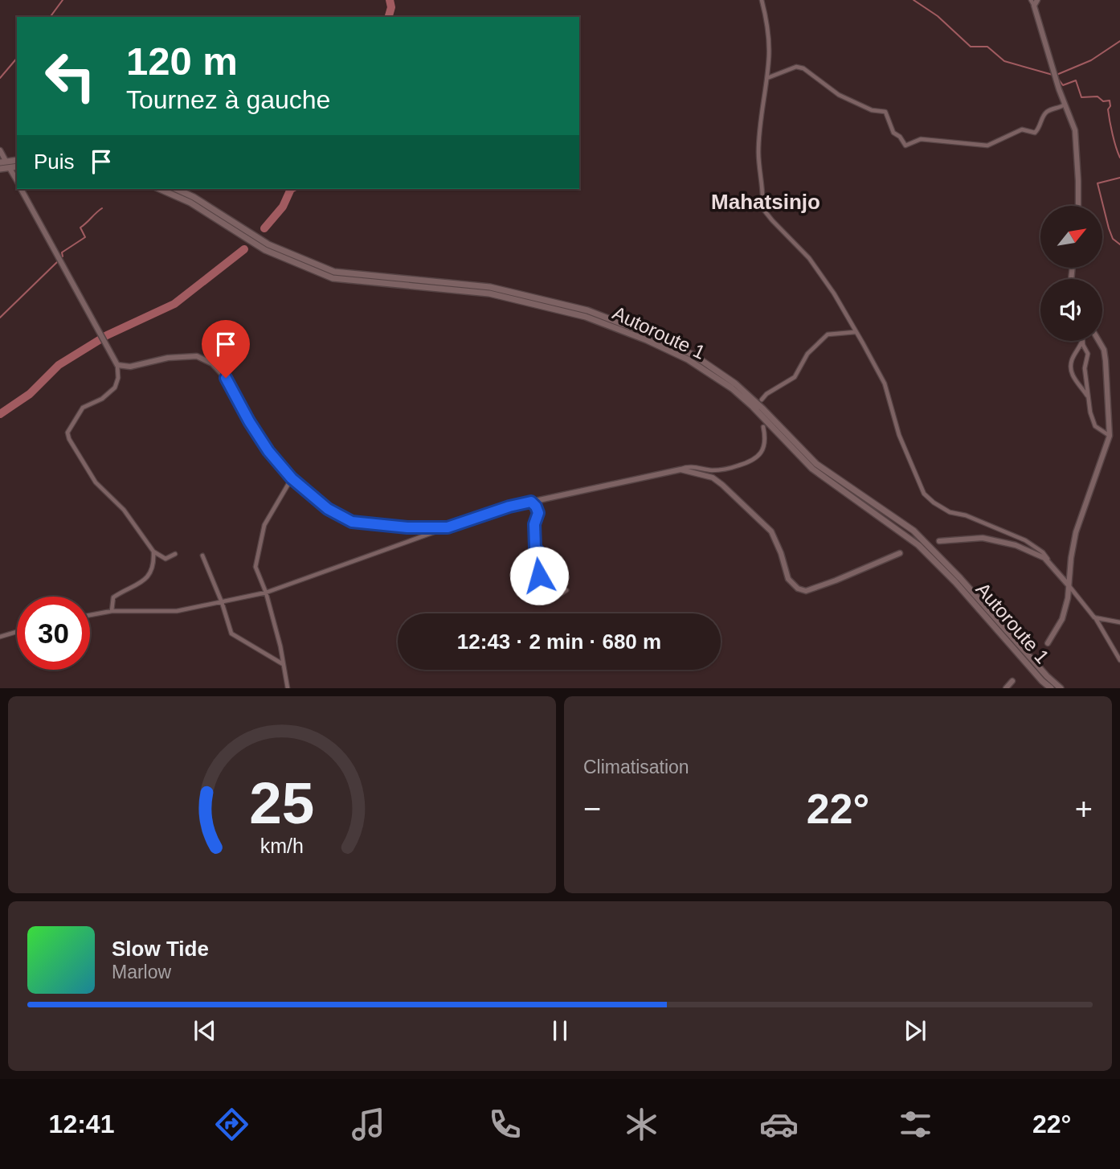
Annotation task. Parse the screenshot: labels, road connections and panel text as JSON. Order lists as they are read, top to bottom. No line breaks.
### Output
{"streets":{"main road":["Autoroute 1"]},"districts":["Mahatsinjo"],"north":"top right","page":{"turn":["120 m","Tournez à gauche"],"then":"Puis","limit":"30","trip":"12:43 · 2 min · 680 m","tile":"Climatisation","heat":["−","22°","+"],"song":["Slow Tide","Marlow"],"tabs":["12:41","22°"],"gauge":["25","km/h"]}}
